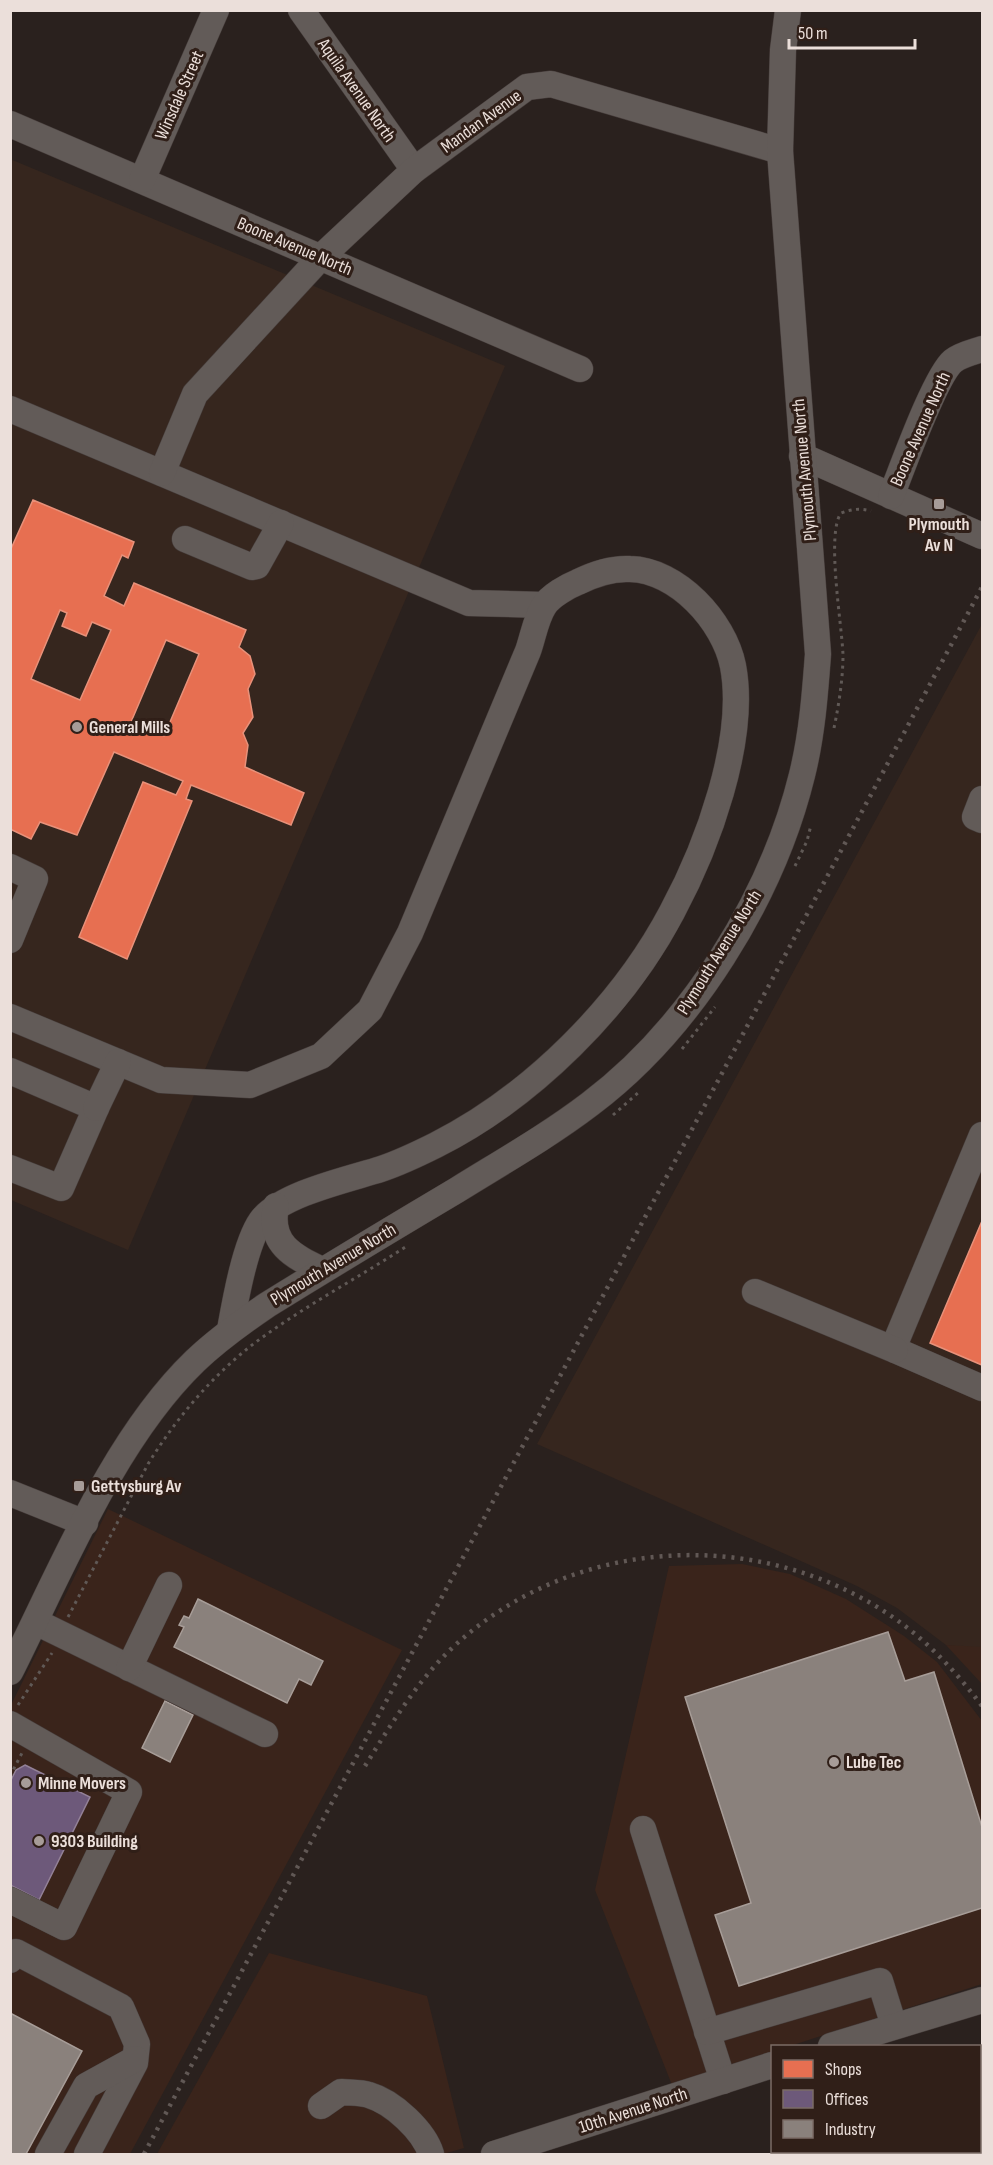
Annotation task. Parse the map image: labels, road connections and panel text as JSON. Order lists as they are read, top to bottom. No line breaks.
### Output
{"streets":{"street":["Aquila Avenue North","Winsdale Street","Mandan Avenue","Boone Avenue North","Plymouth Avenue North","10th Avenue North"]},"crossings":[["Aquila Avenue North","Mandan Avenue"],["Winsdale Street","Boone Avenue North"],["Mandan Avenue","Boone Avenue North"],["Mandan Avenue","Plymouth Avenue North"],["Boone Avenue North","Plymouth Avenue North"]],"places":{"transit":["Plymouth Av N","Gettysburg Av"],"other":["General Mills","Lube Tec","Minne Movers","9303 Building"]},"legend":["Shops","Offices","Industry"],"scale_bar":"50 m"}
